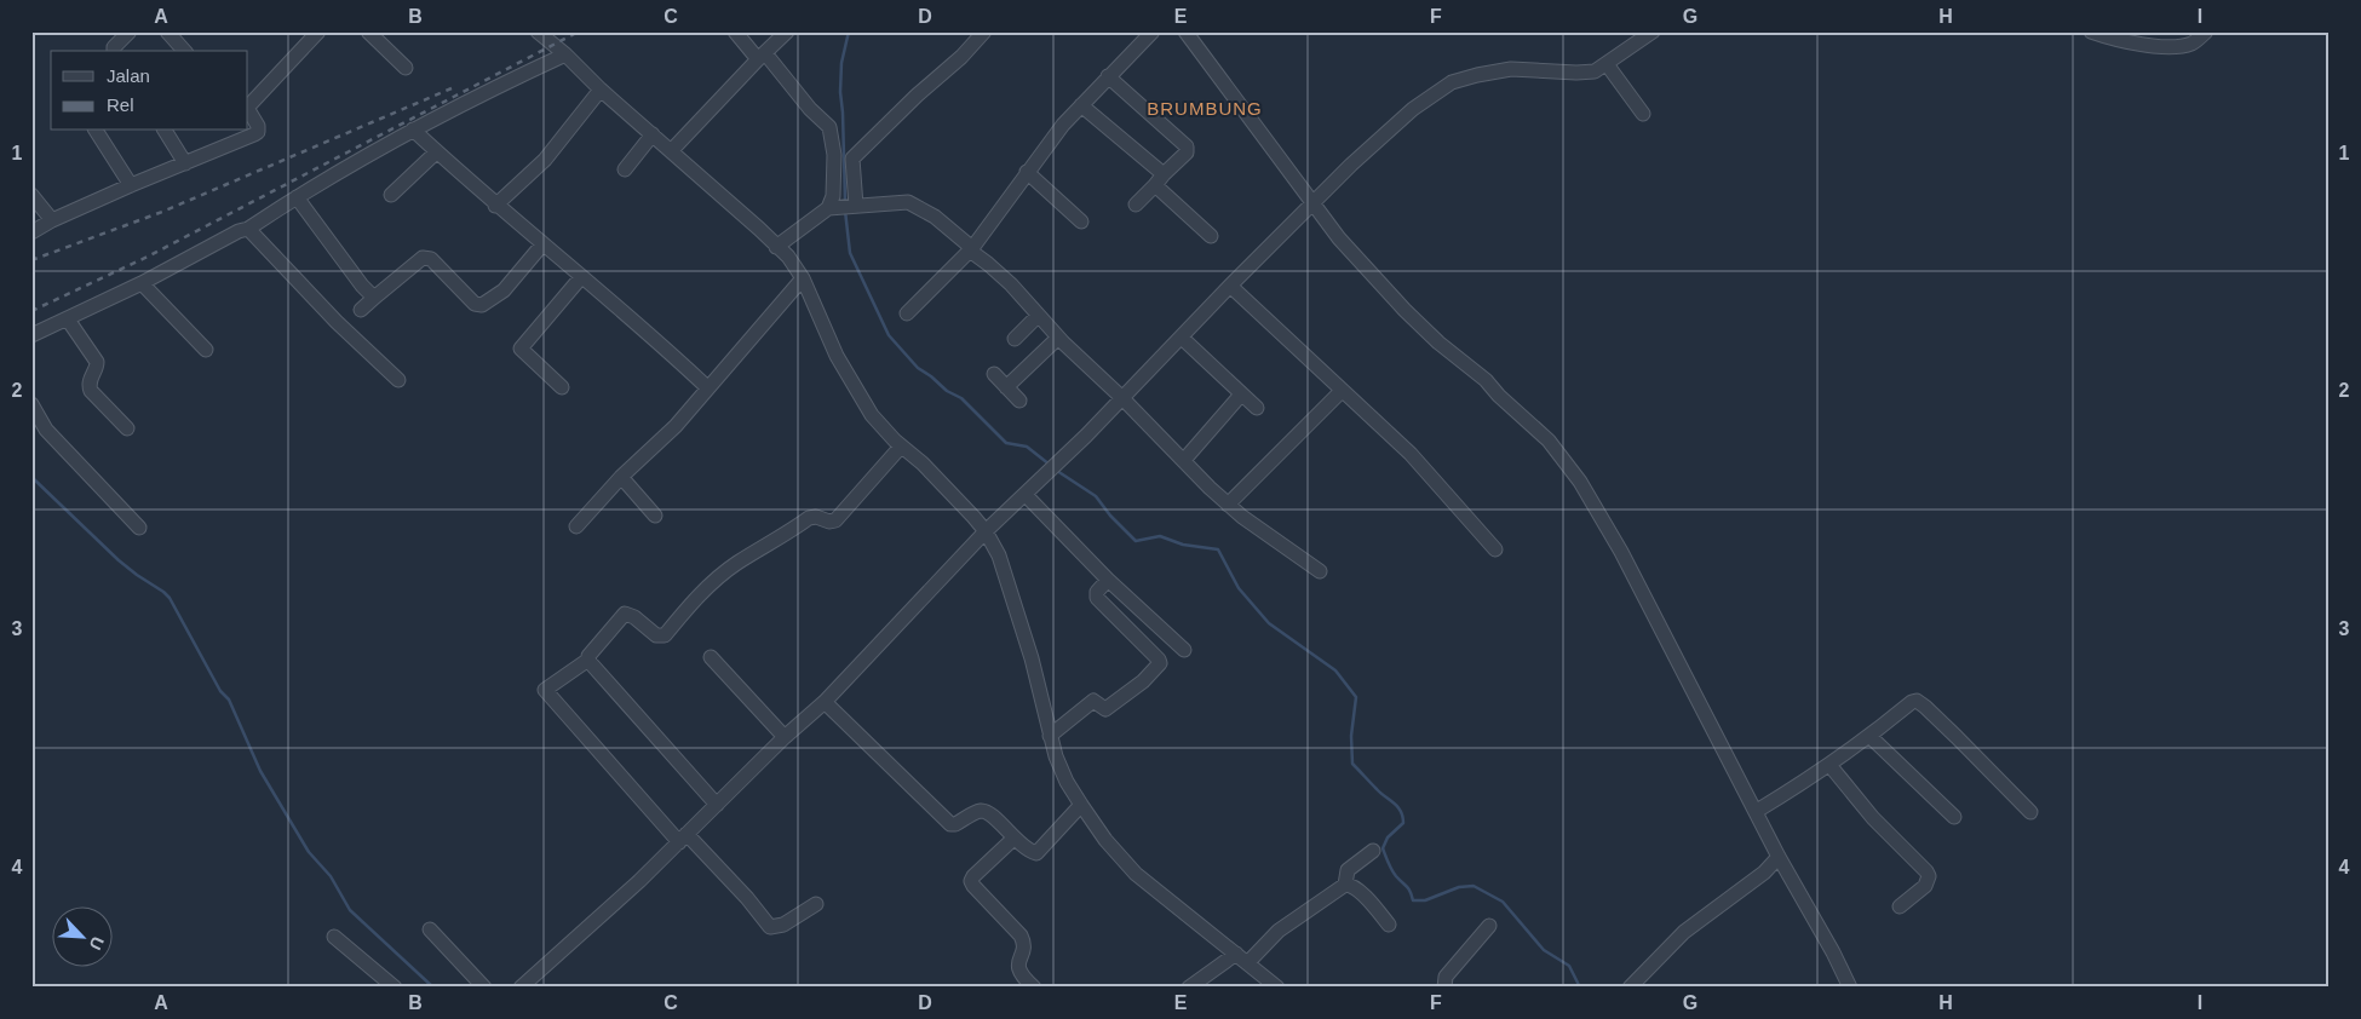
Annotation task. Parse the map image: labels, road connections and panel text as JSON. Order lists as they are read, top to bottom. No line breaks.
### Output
{"districts":["BRUMBUNG"],"legend":["Jalan","Rel"],"north":"bottom right","grid":{"columns":["A","B","C","D","E","F","G","H","I"],"rows":["1","2","3","4"]}}
